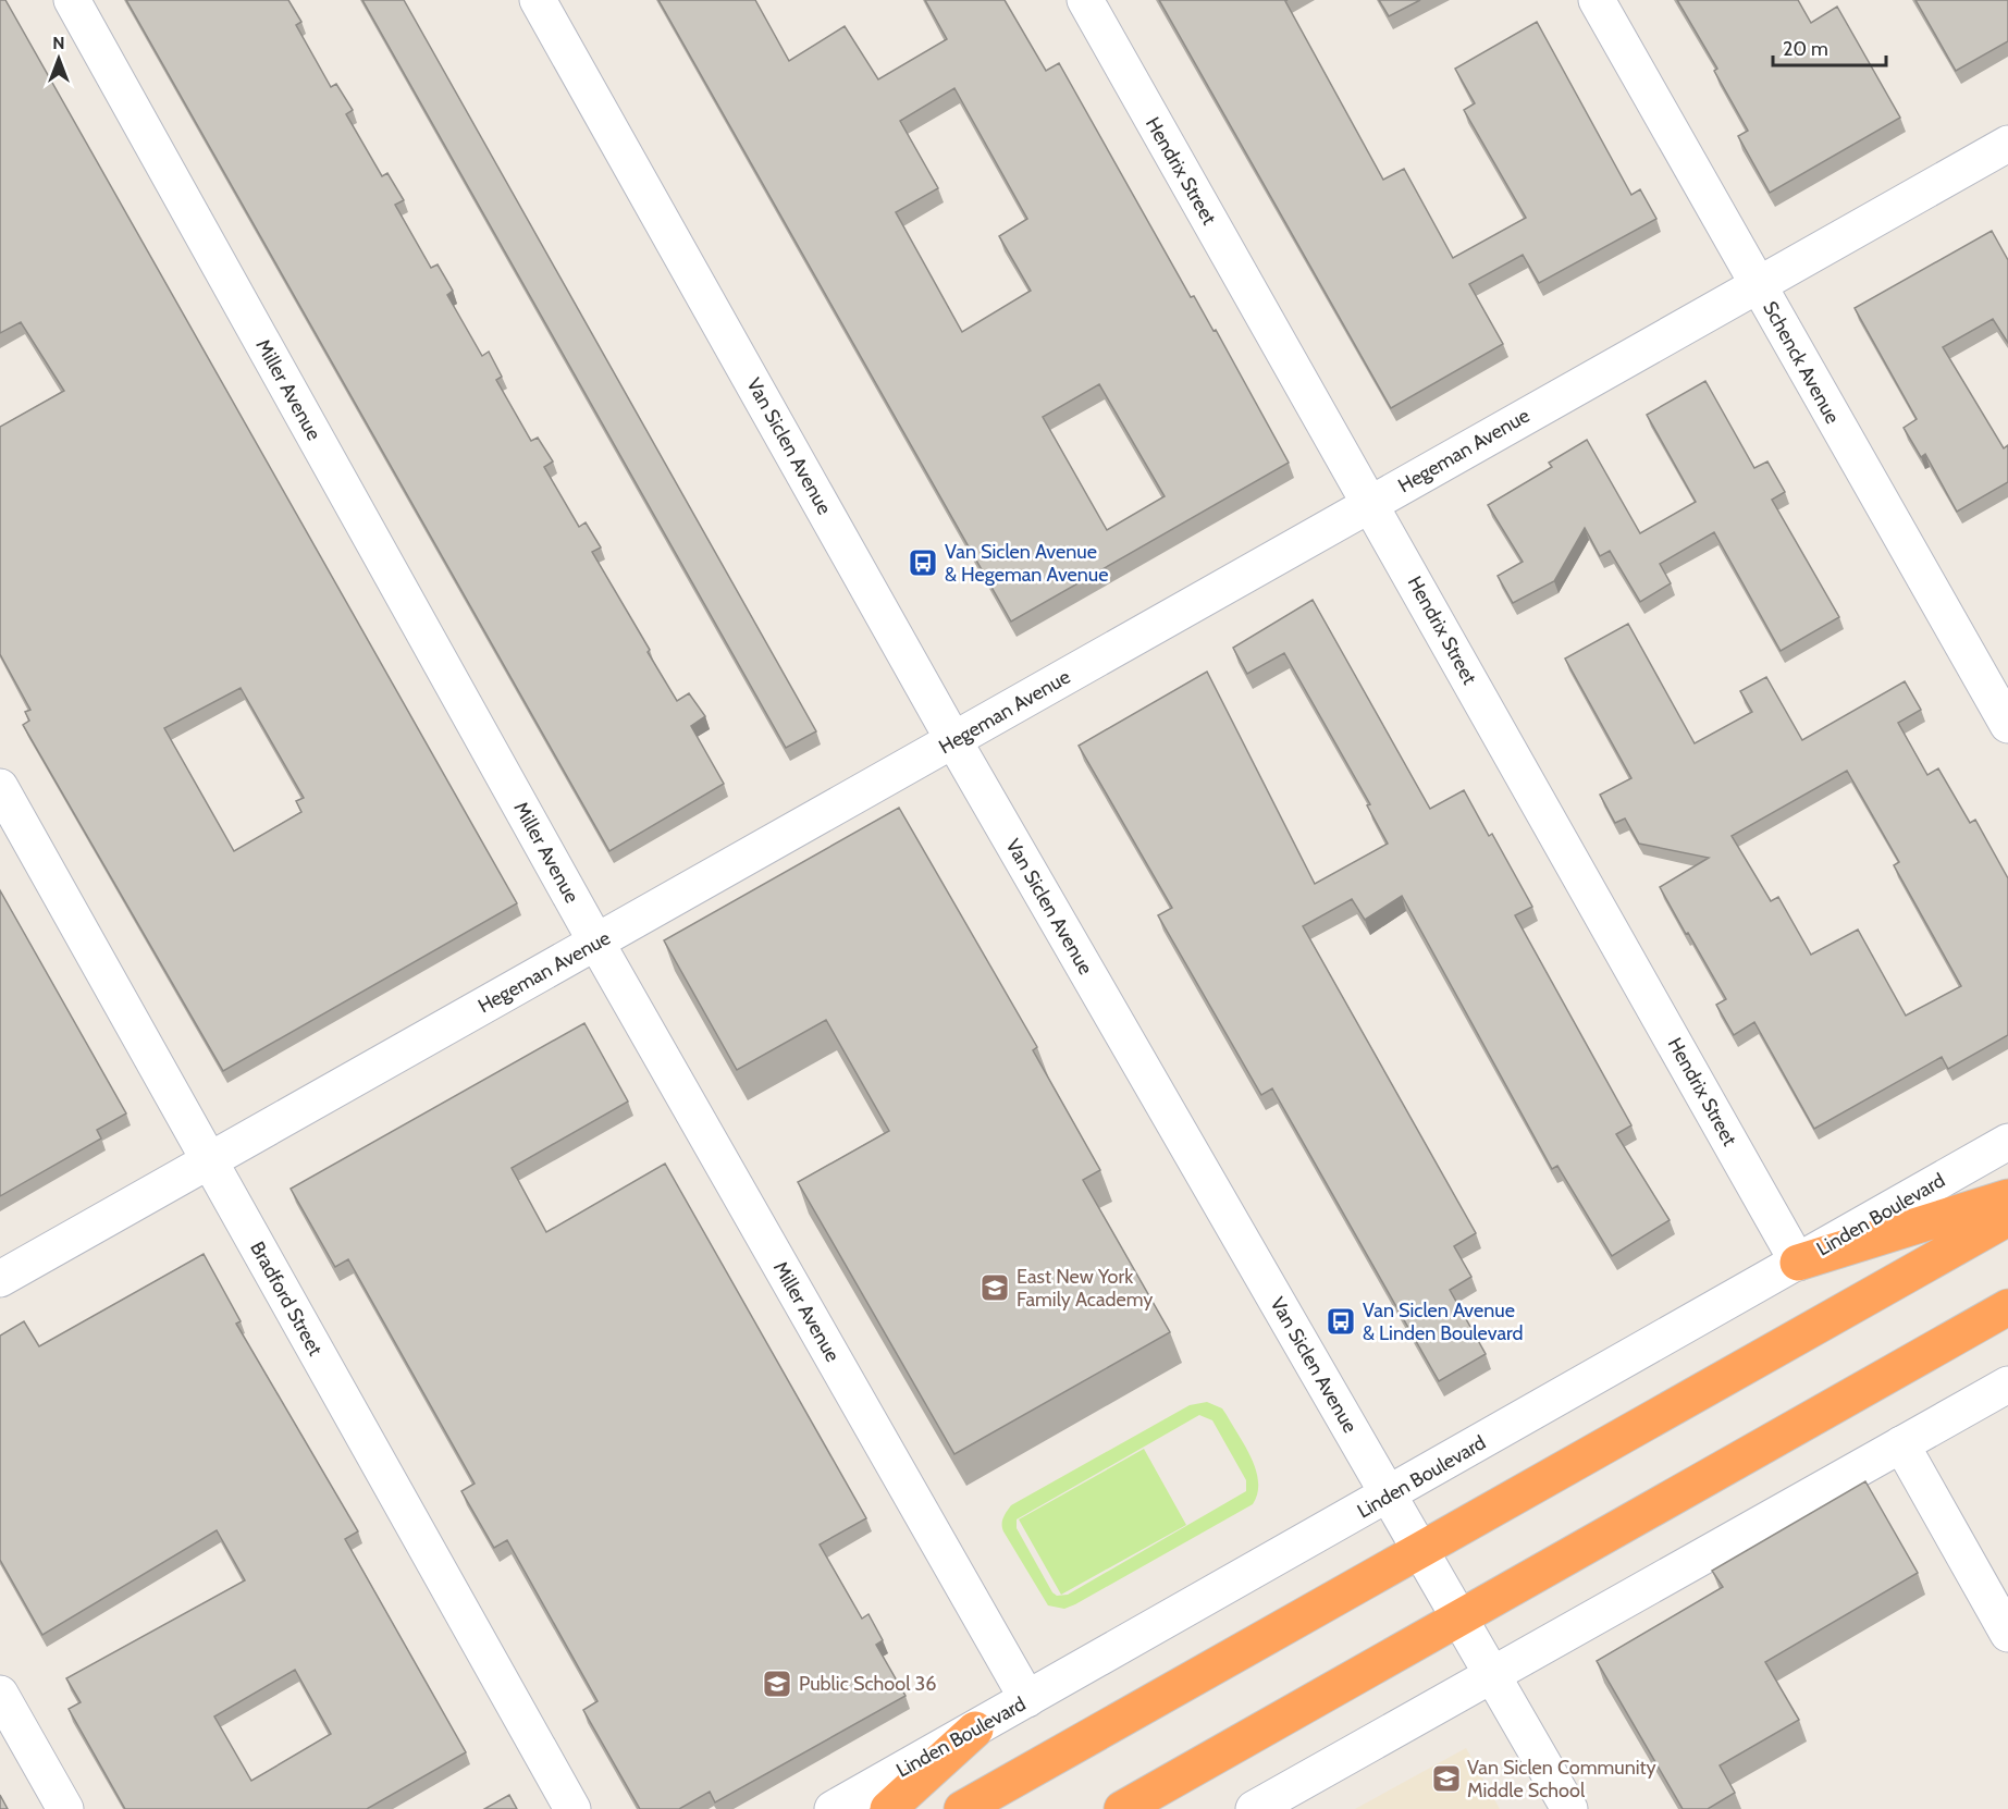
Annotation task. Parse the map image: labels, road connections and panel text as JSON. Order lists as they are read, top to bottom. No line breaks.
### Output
{"streets":{"street":["Hendrix Street","Schenck Avenue","Miller Avenue","Van Siclen Avenue","Hegeman Avenue","Linden Boulevard","Bradford Street"]},"crossings":[["Hendrix Street","Hegeman Avenue"],["Hendrix Street","Linden Boulevard"],["Schenck Avenue","Hegeman Avenue"],["Miller Avenue","Hegeman Avenue"],["Miller Avenue","Linden Boulevard"],["Van Siclen Avenue","Hegeman Avenue"],["Van Siclen Avenue","Linden Boulevard"],["Hegeman Avenue","Bradford Street"]],"places":{"bus stop":["Van Siclen Avenue & Hegeman Avenue","Van Siclen Avenue & Linden Boulevard"],"school or university":["East New York Family Academy","Public School 36","Van Siclen Community Middle School"]},"scale_bar":"20 m","north":"top"}
